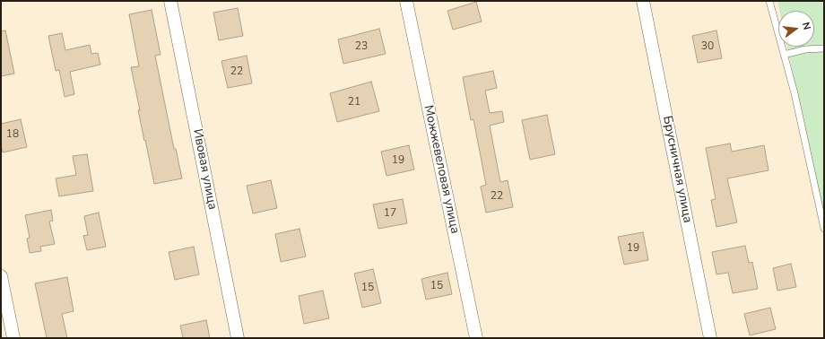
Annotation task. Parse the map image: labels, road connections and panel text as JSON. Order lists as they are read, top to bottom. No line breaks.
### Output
{"streets":{"street":["Ивовая улица","Можжевеловая улица","Брусничная улица"]},"house_numbers":["23","30","22","21","18","19","22","17","19","15","15"],"north":"right"}
